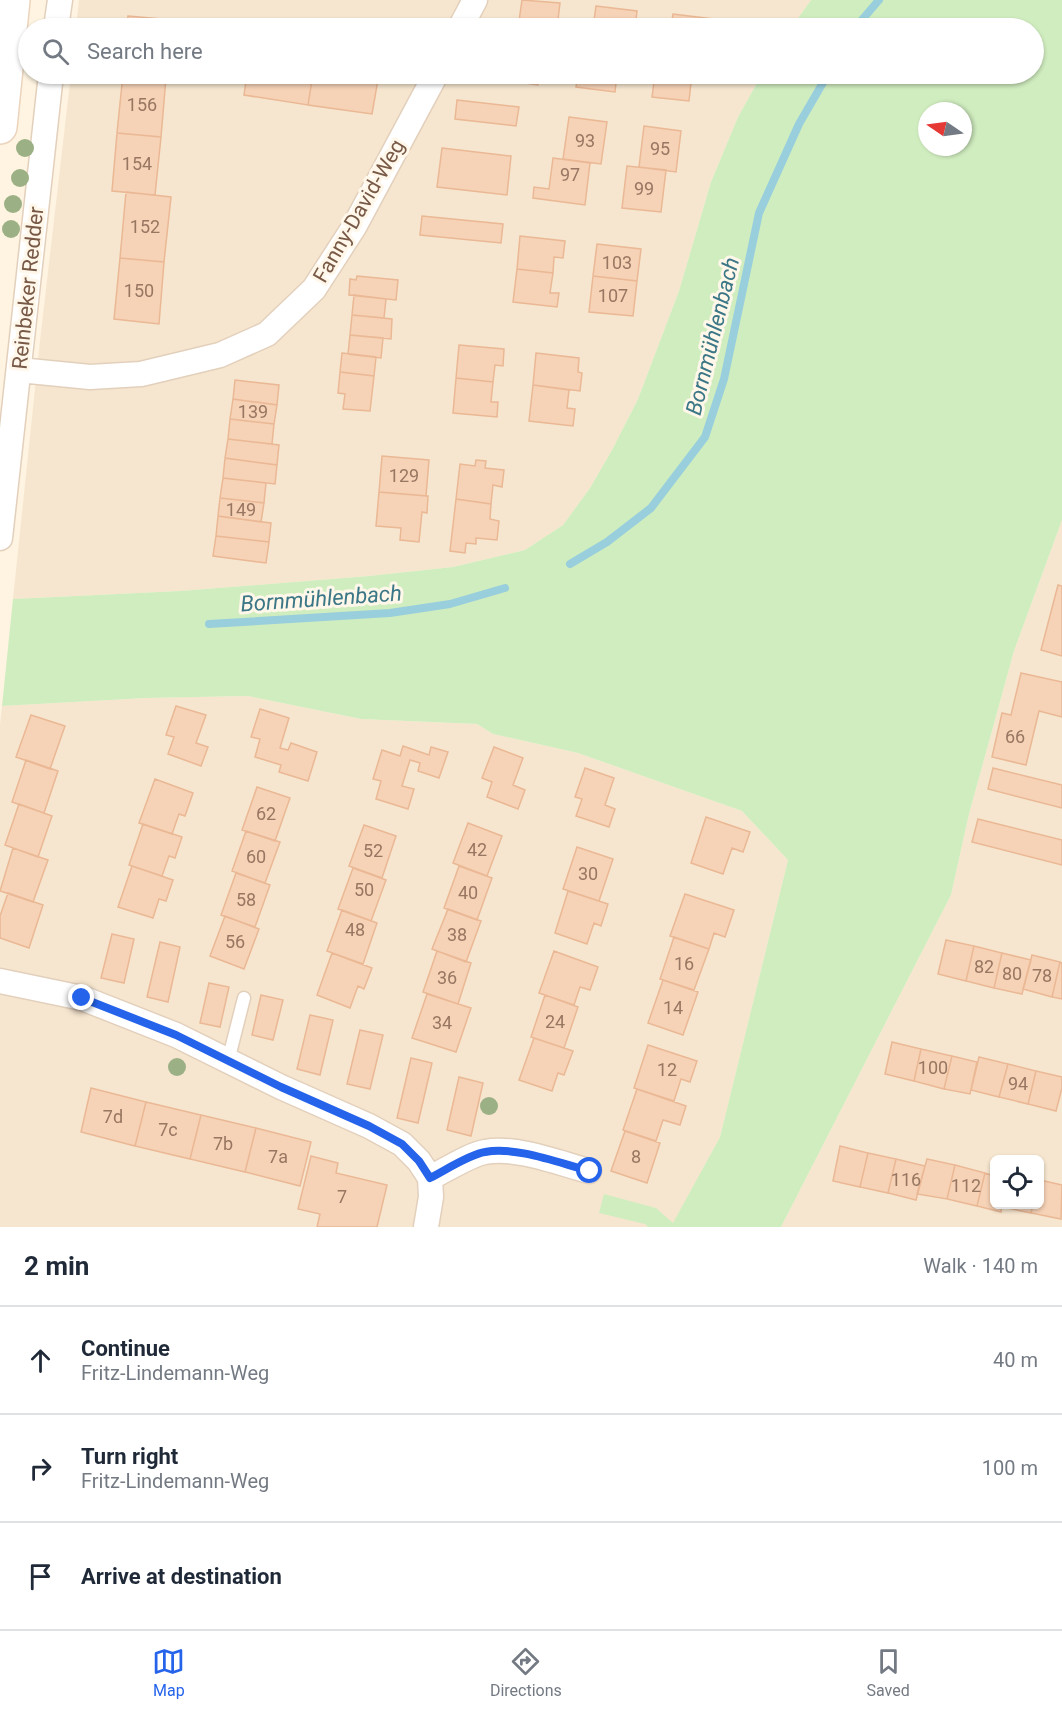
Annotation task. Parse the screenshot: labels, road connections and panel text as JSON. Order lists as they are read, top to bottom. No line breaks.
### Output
{"streets":{"street":["Fanny-David-Weg","Reinbeker Redder"]},"crossings":[["Fanny-David-Weg","Reinbeker Redder"]],"water":["Bornmühlenbach"],"house_numbers":["156","93","95","154","97","99","152","103","150","107","139","129","149","66","62","42","52","60","30","50","40","58","48","38","56","16","82","80","78","36","14","24","34","100","12","94","7d","7c","7b","7a","8","116","112","7"],"north":"left","page":{"search":"Search here","heading":["2 min","Walk · 140 m"],"list":[["Continue","Fritz-Lindemann-Weg","40 m"],["Turn right","Fritz-Lindemann-Weg","100 m"],"Arrive at destination"],"nav":["Map","Directions","Saved"]}}
